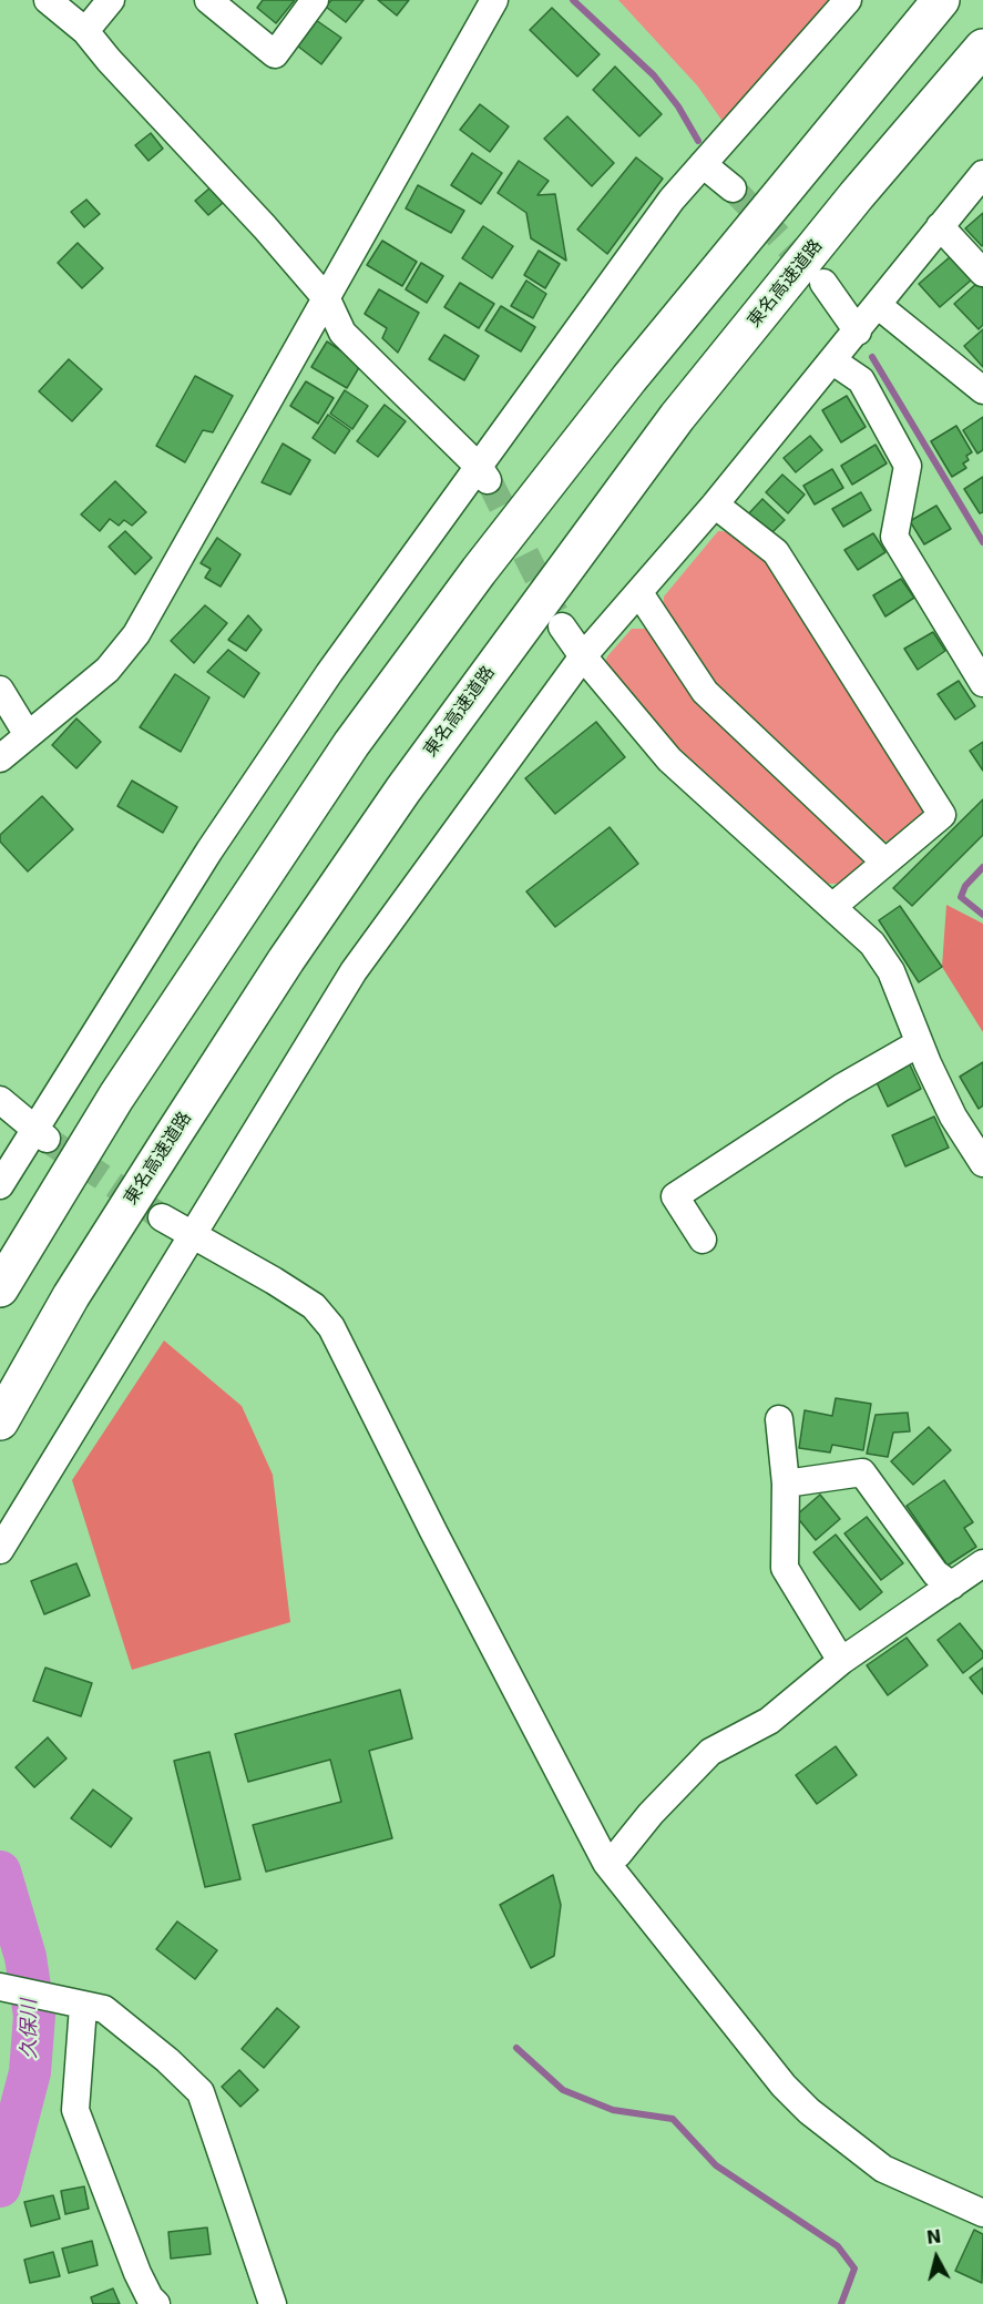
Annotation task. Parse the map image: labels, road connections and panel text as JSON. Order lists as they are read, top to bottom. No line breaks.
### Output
{"streets":{"highway":["東名高速道路"]},"water":["久保川"],"north":"top"}
